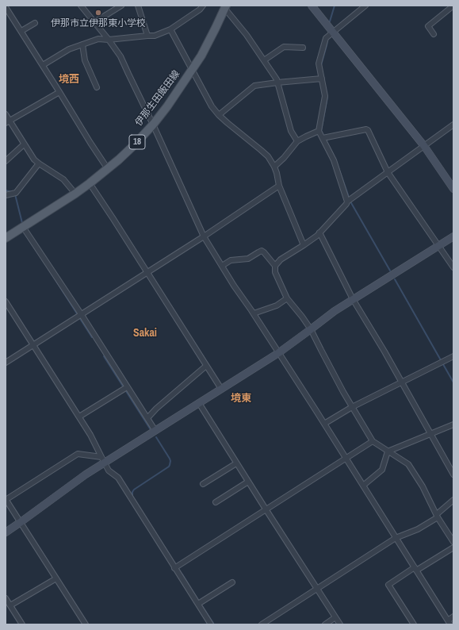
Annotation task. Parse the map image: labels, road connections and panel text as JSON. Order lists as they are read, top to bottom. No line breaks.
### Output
{"streets":{"main road":["伊那生田飯田線","18"]},"districts":["境西","Sakai","境東"],"places":["伊那市立伊那東小学校"]}
